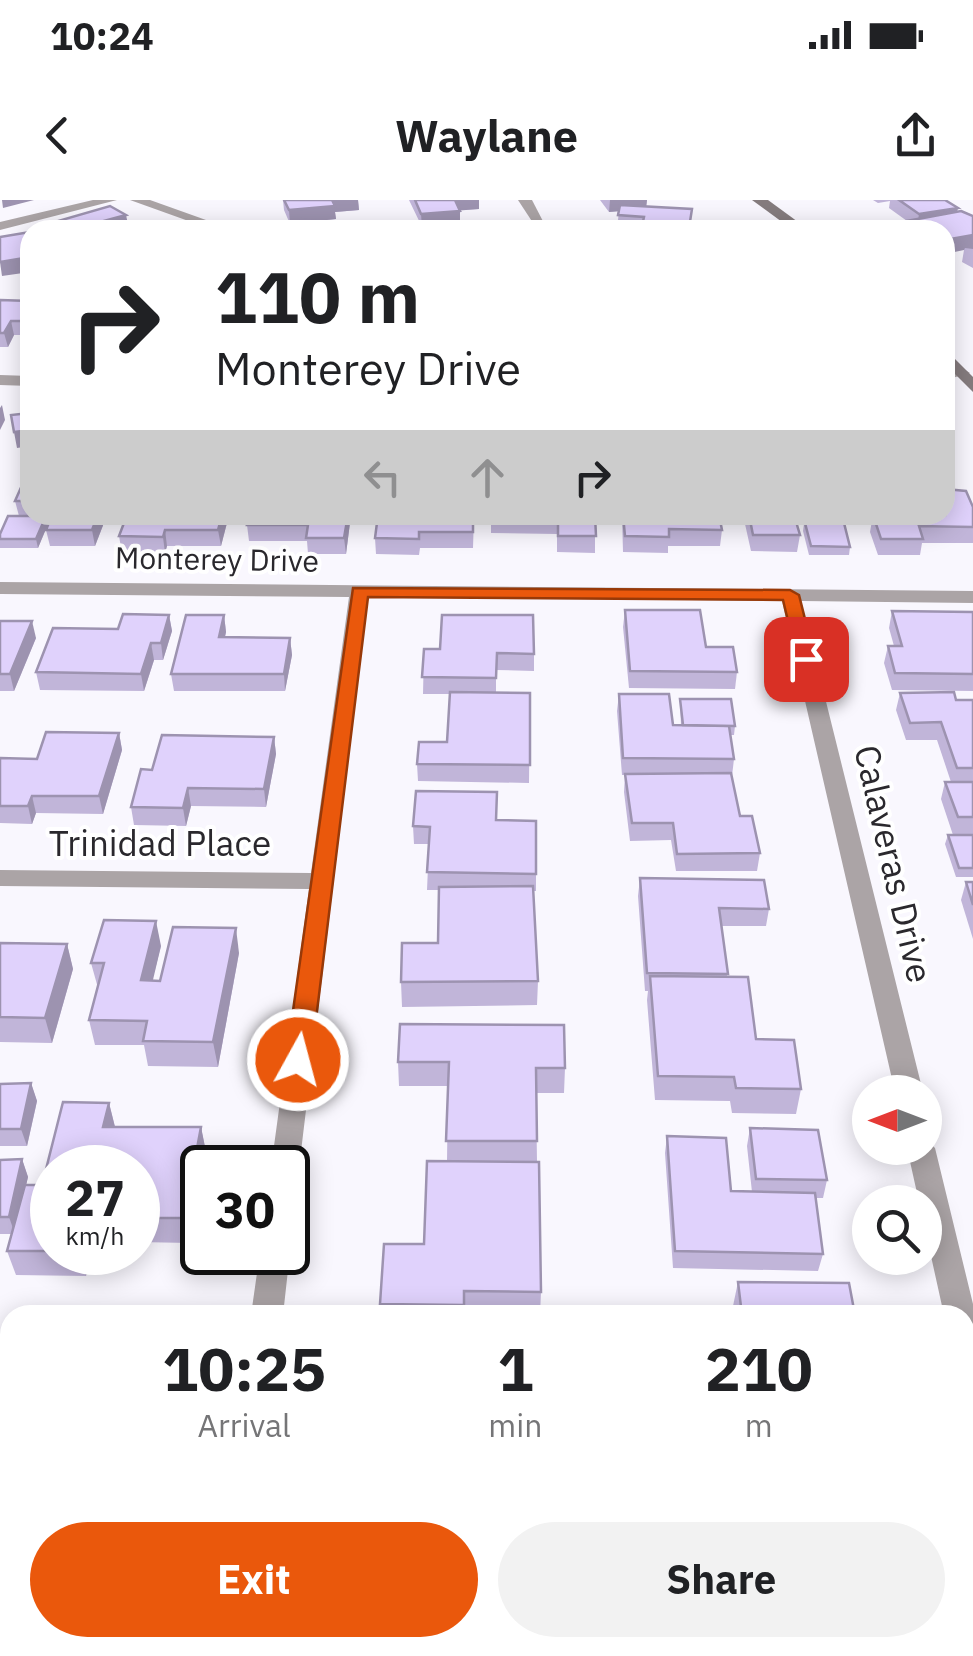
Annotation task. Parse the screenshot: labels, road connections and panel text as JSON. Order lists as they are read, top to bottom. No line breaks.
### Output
{"streets":{"street":["Monterey Drive","Trinidad Place","Calaveras Drive"]},"crossings":[["Monterey Drive","Calaveras Drive"]],"north":"left","page":{"status":"10:24","header":"Waylane","turn":["110 m","Monterey Drive"],"speed":"27 km/h","limit":"30","eta":["10:25","Arrival","1","min","210","m"],"buttons":["Exit","Share"]}}
